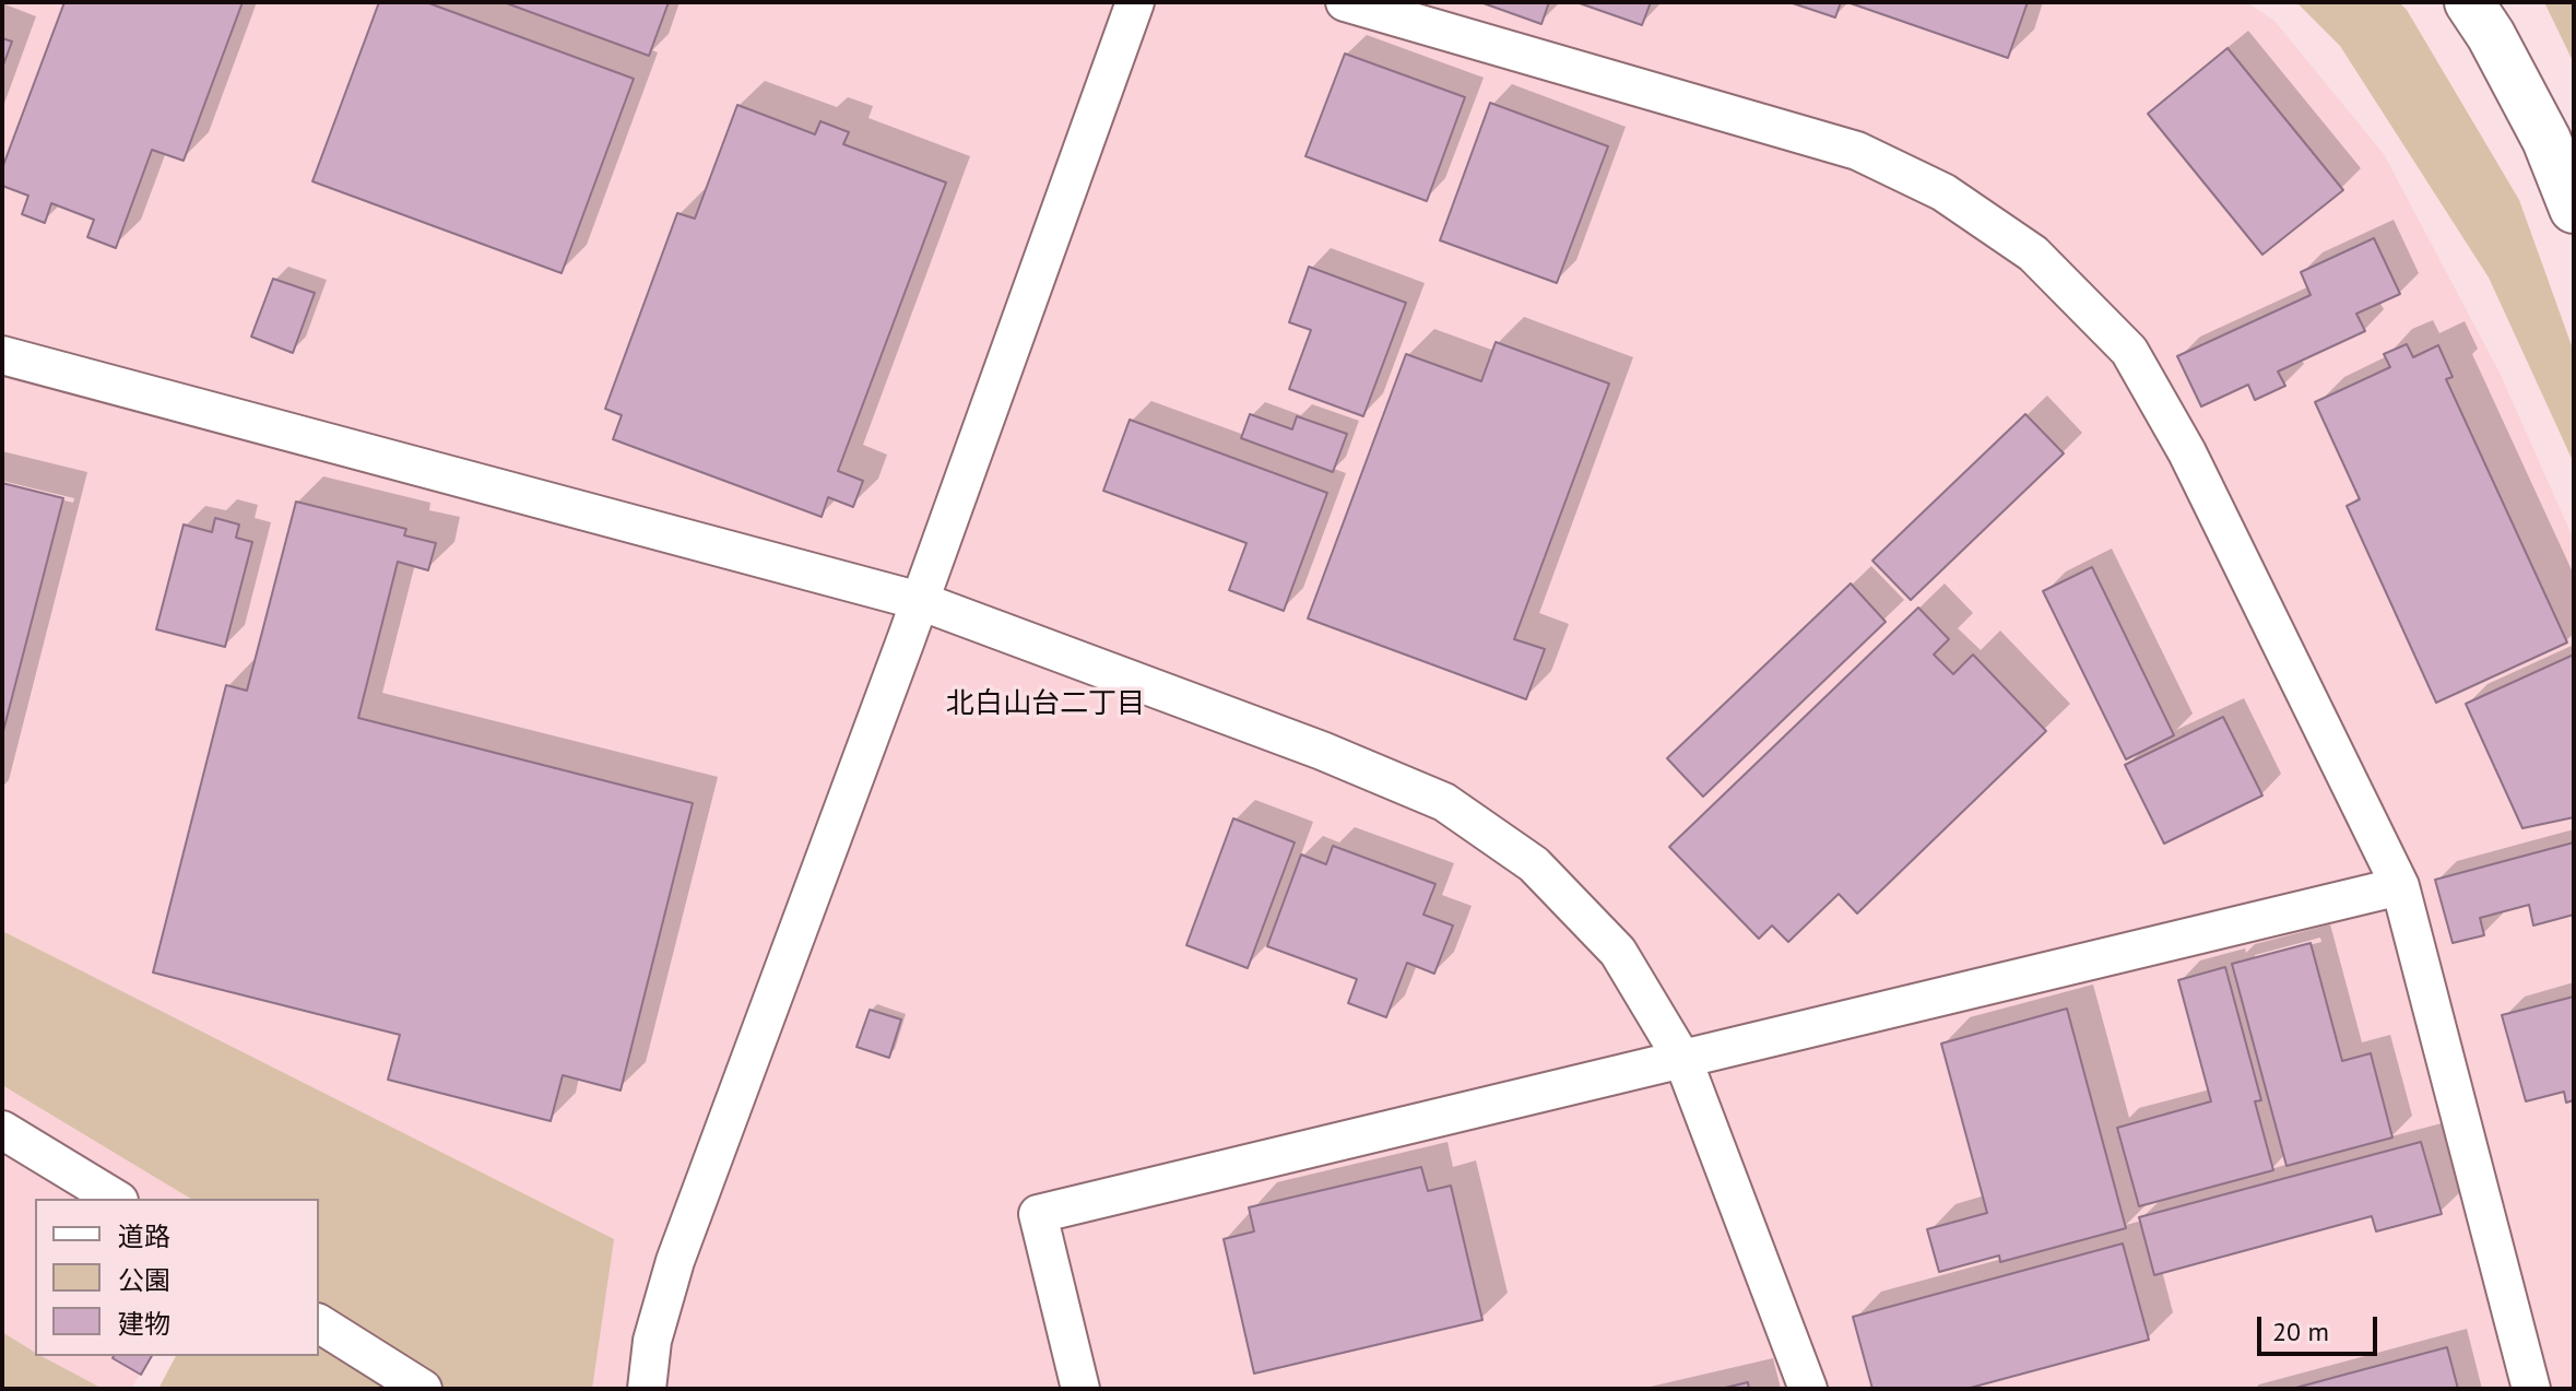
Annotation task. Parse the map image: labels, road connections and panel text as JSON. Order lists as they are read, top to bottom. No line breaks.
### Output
{"districts":["北白山台二丁目"],"legend":["道路","公園","建物"],"scale_bar":"20 m"}
